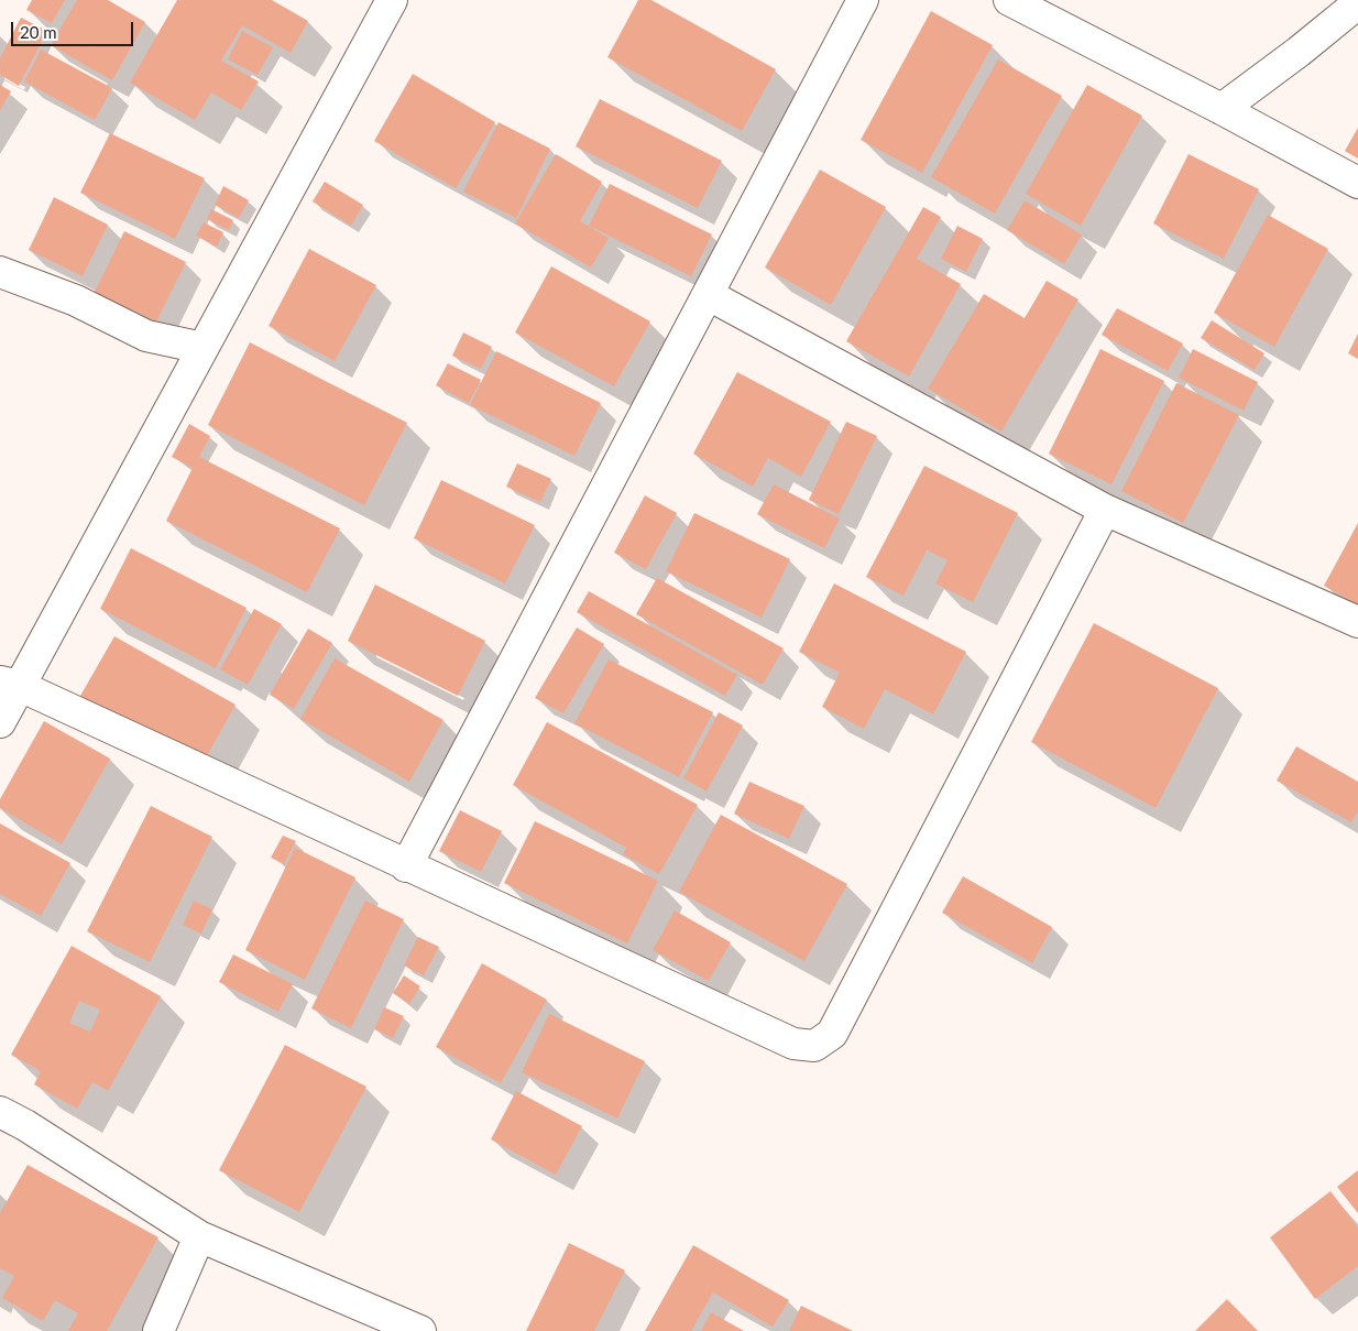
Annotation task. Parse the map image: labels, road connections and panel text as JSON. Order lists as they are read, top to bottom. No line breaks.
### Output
{"scale_bar":"20 m"}
